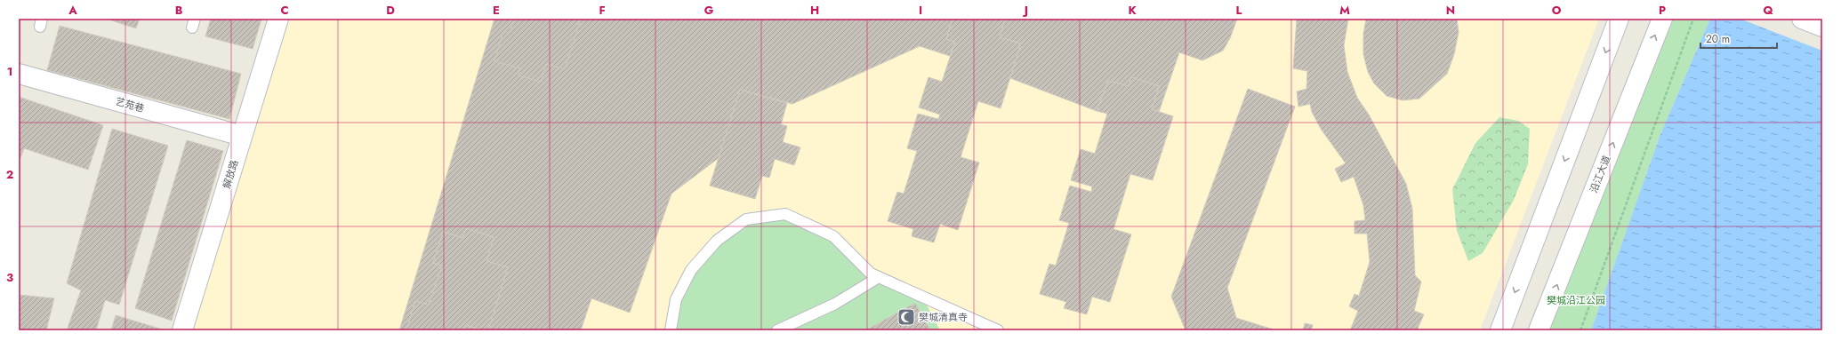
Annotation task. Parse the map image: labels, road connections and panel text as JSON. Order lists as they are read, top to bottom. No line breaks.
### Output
{"streets":{"main road":["艺苑巷","解放路","沿江大道"]},"crossings":[["艺苑巷","解放路"]],"parks":["樊城沿江公园"],"places":{"mosque":["樊城清真寺"]},"scale_bar":"20 m","grid":{"columns":["A","B","C","D","E","F","G","H","I","J","K","L","M","N","O","P","Q"],"rows":["1","2","3"]}}
